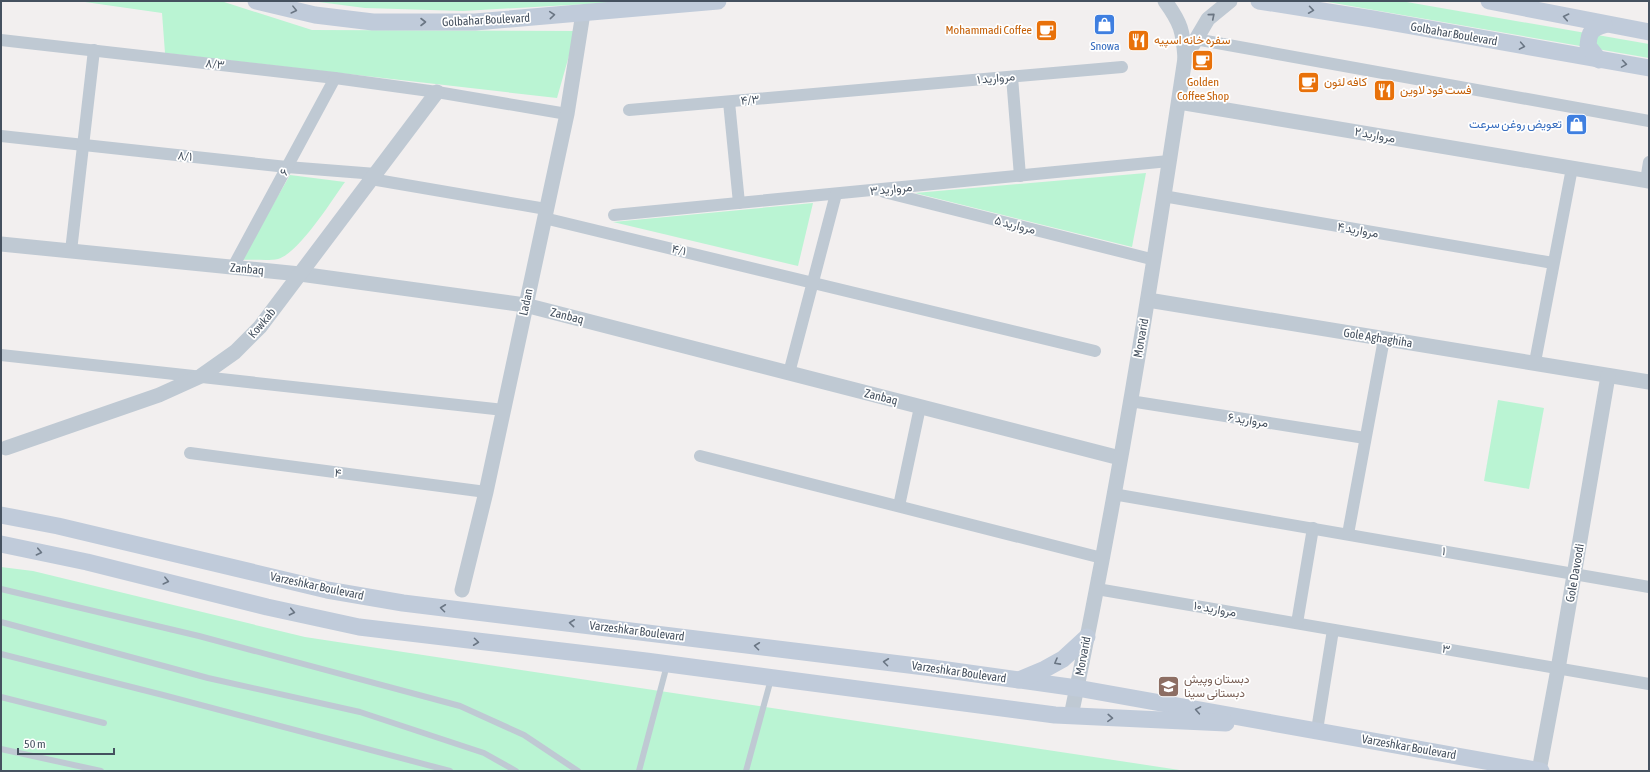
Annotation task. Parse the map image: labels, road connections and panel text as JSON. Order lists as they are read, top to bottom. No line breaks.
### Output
{"streets":{"main road":["Golbahar Boulevard","Varzeshkar Boulevard"],"street":["۸/۳","مروارید ۱","۴/۳","مروارید ۲","۸/۱","۶","مروارید ۳","مروارید ۵","مروارید ۴","۴/۱","Zanbaq","Ladan","Kowkab","Morvarid","Gole Aghaghiha","مروارید ۶","۴","۱","Gole Davoodi","مروارید ۱۰","۳"]},"crossings":[["Golbahar Boulevard","Ladan"],["۸/۳","۶"],["مروارید ۱","۴/۳"],["مروارید ۲","Morvarid"],["۸/۱","۶"],["۶","Zanbaq"],["مروارید ۳","مروارید ۵"],["مروارید ۳","Morvarid"],["مروارید ۵","Morvarid"],["مروارید ۴","Morvarid"],["۴/۱","Ladan"],["Zanbaq","Ladan"],["Zanbaq","Kowkab"],["Zanbaq","Morvarid"],["Ladan","۴"],["Morvarid","Gole Aghaghiha"],["Morvarid","مروارید ۶"],["Morvarid","۱"],["Morvarid","Varzeshkar Boulevard"],["Morvarid","مروارید ۱۰"],["Gole Aghaghiha","Gole Davoodi"],["۱","Gole Davoodi"],["Gole Davoodi","Varzeshkar Boulevard"],["Gole Davoodi","۳"],["مروارید ۱۰","۳"]],"one_way":["Golbahar Boulevard"],"places":{"shop":["Snowa","تعویض روغن سرعت"],"cafe":["Mohammadi Coffee","Golden Coffee Shop","کافه لئون"],"restaurant":["سفره خانه اسپیه","فست فود لاوین"],"school or university":["دبستان وپیش دبستانی سینا"]},"scale_bar":"50 m"}
